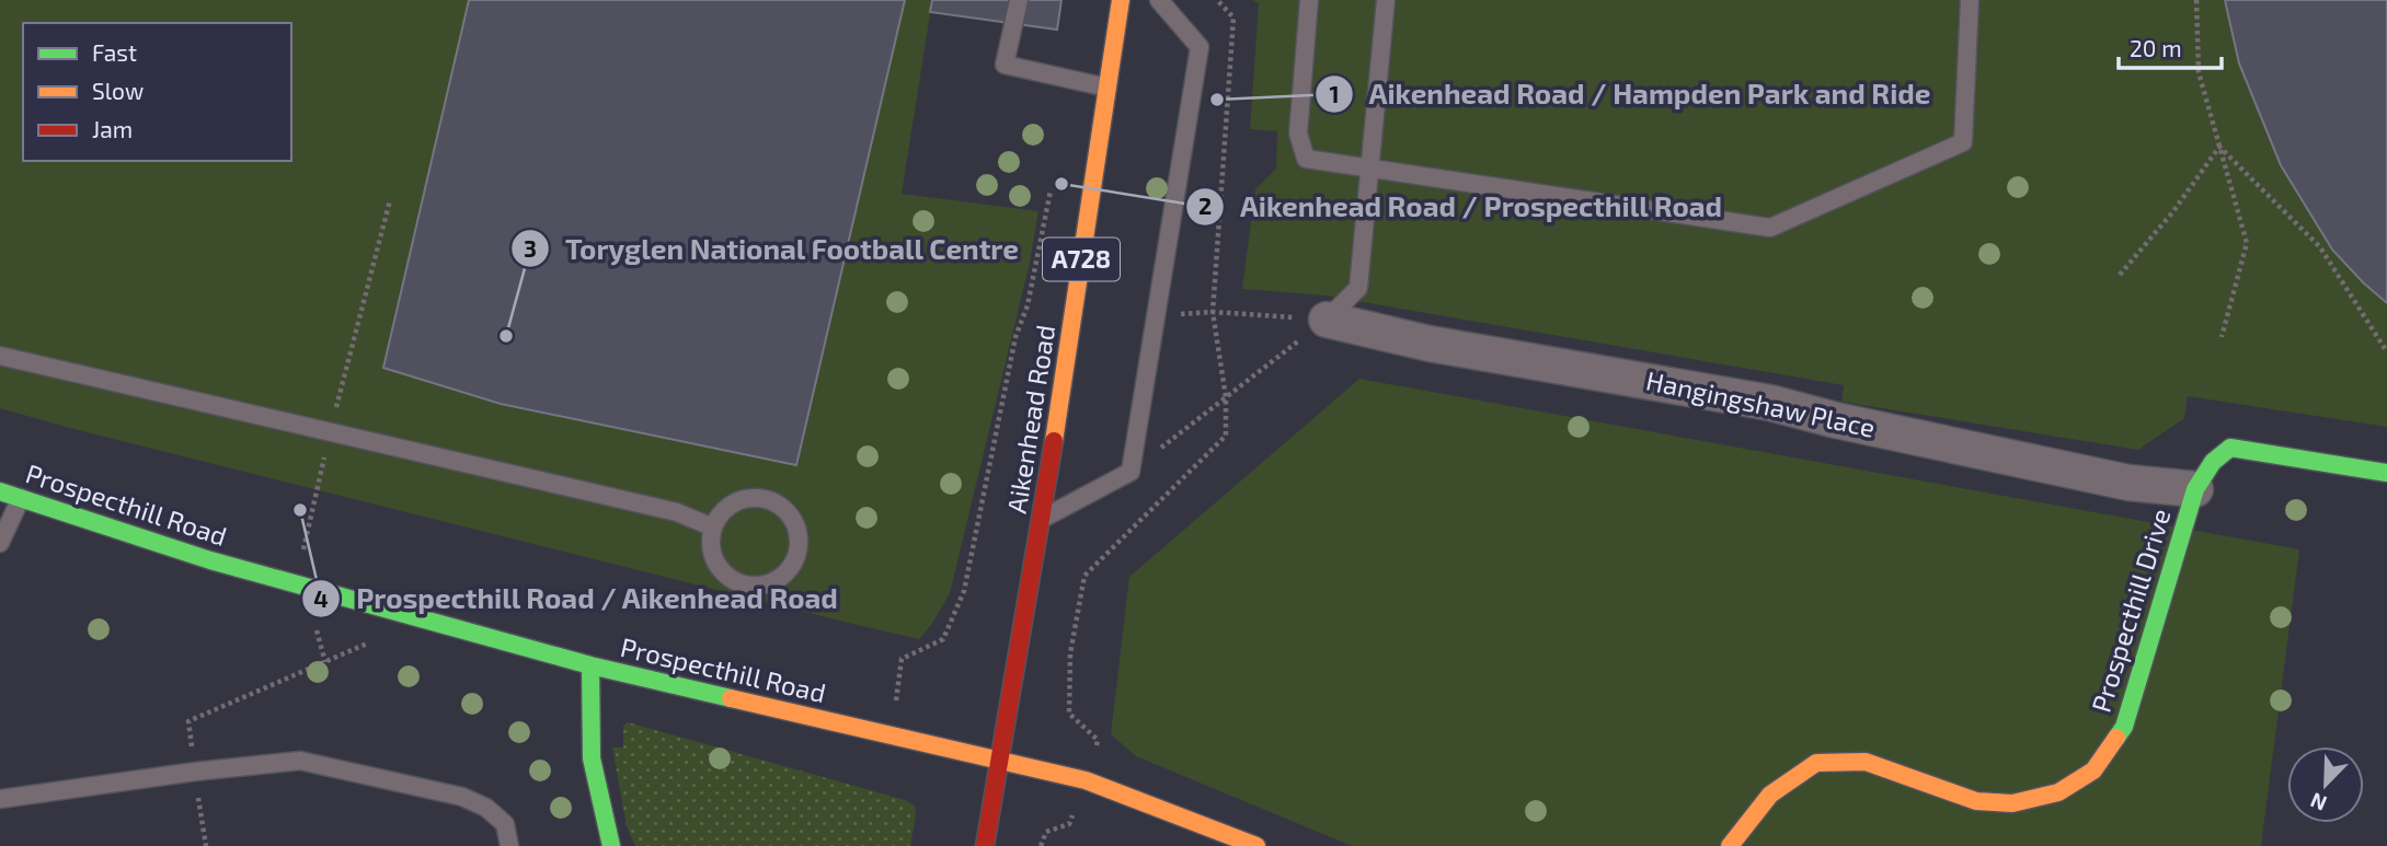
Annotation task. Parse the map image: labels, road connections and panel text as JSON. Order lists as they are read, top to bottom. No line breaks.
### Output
{"streets":{"main road":["A728","Aikenhead Road","Prospecthill Road","Prospecthill Drive"],"street":["Hangingshaw Place"]},"crossings":[["Hangingshaw Place","Prospecthill Drive"],["Aikenhead Road","Prospecthill Road"]],"places":["Aikenhead Road / Hampden Park and Ride","Aikenhead Road / Prospecthill Road","Toryglen National Football Centre","Prospecthill Road / Aikenhead Road"],"legend":["Fast","Slow","Jam"],"scale_bar":"20 m","north":"bottom left"}
